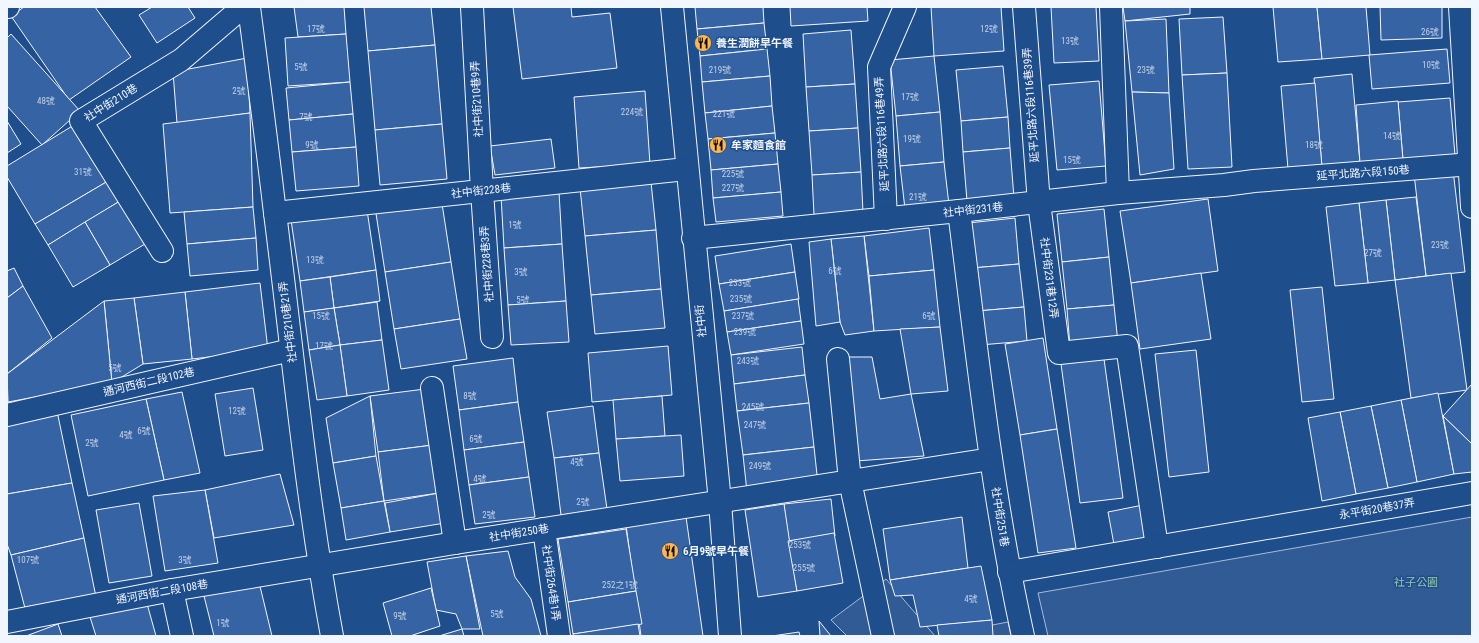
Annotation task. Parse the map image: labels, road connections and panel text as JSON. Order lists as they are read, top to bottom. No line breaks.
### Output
{"streets":{"street":["社中街210巷9弄","社中街210巷","延平北路六段116巷39弄","延平北路六段116巷49弄","延平北路六段150巷","社中街228巷","社中街231巷","社中街228巷3弄","社中街231巷12弄","社中街","社中街210巷21弄","通河西街二段102巷","永平街20巷37弄","社中街251巷","社中街250巷","社中街264巷1弄","通河西街二段108巷"]},"crossings":[["社中街210巷9弄","社中街228巷"],["社中街210巷9弄","社中街228巷3弄"],["延平北路六段116巷39弄","社中街231巷"],["延平北路六段116巷39弄","社中街231巷12弄"],["延平北路六段116巷49弄","社中街231巷"],["延平北路六段150巷","社中街231巷"],["社中街228巷","社中街228巷3弄"],["社中街228巷","社中街"],["社中街228巷","社中街210巷21弄"],["社中街231巷","社中街231巷12弄"],["社中街231巷","社中街"],["社中街231巷","社中街251巷"],["社中街231巷12弄","永平街20巷37弄"],["社中街","社中街250巷"],["社中街210巷21弄","通河西街二段102巷"],["社中街210巷21弄","社中街250巷"],["社中街210巷21弄","通河西街二段108巷"],["社中街250巷","社中街264巷1弄"],["社中街250巷","通河西街二段108巷"]],"parks":["社子公園"],"places":{"restaurant":["養生潤餅早午餐","牟家麵食館","6月9號早午餐"]},"house_numbers":["17號","12號","26號","13號","10號","5號","219號","23號","2號","17號","48號","224號","221號","7號","14號","19號","9號","18號","15號","31號","225號","227號","21號","1號","23號","27號","13號","6號","3號","233號","235號","5號","15號","237號","6號","239號","17號","243號","5號","8號","245號","12號","247號","6號","4號","6號","2號","4號","249號","4號","2號","2號","253號","107號","3號","255號","252之1號","4號","5號","9號","1號"]}
